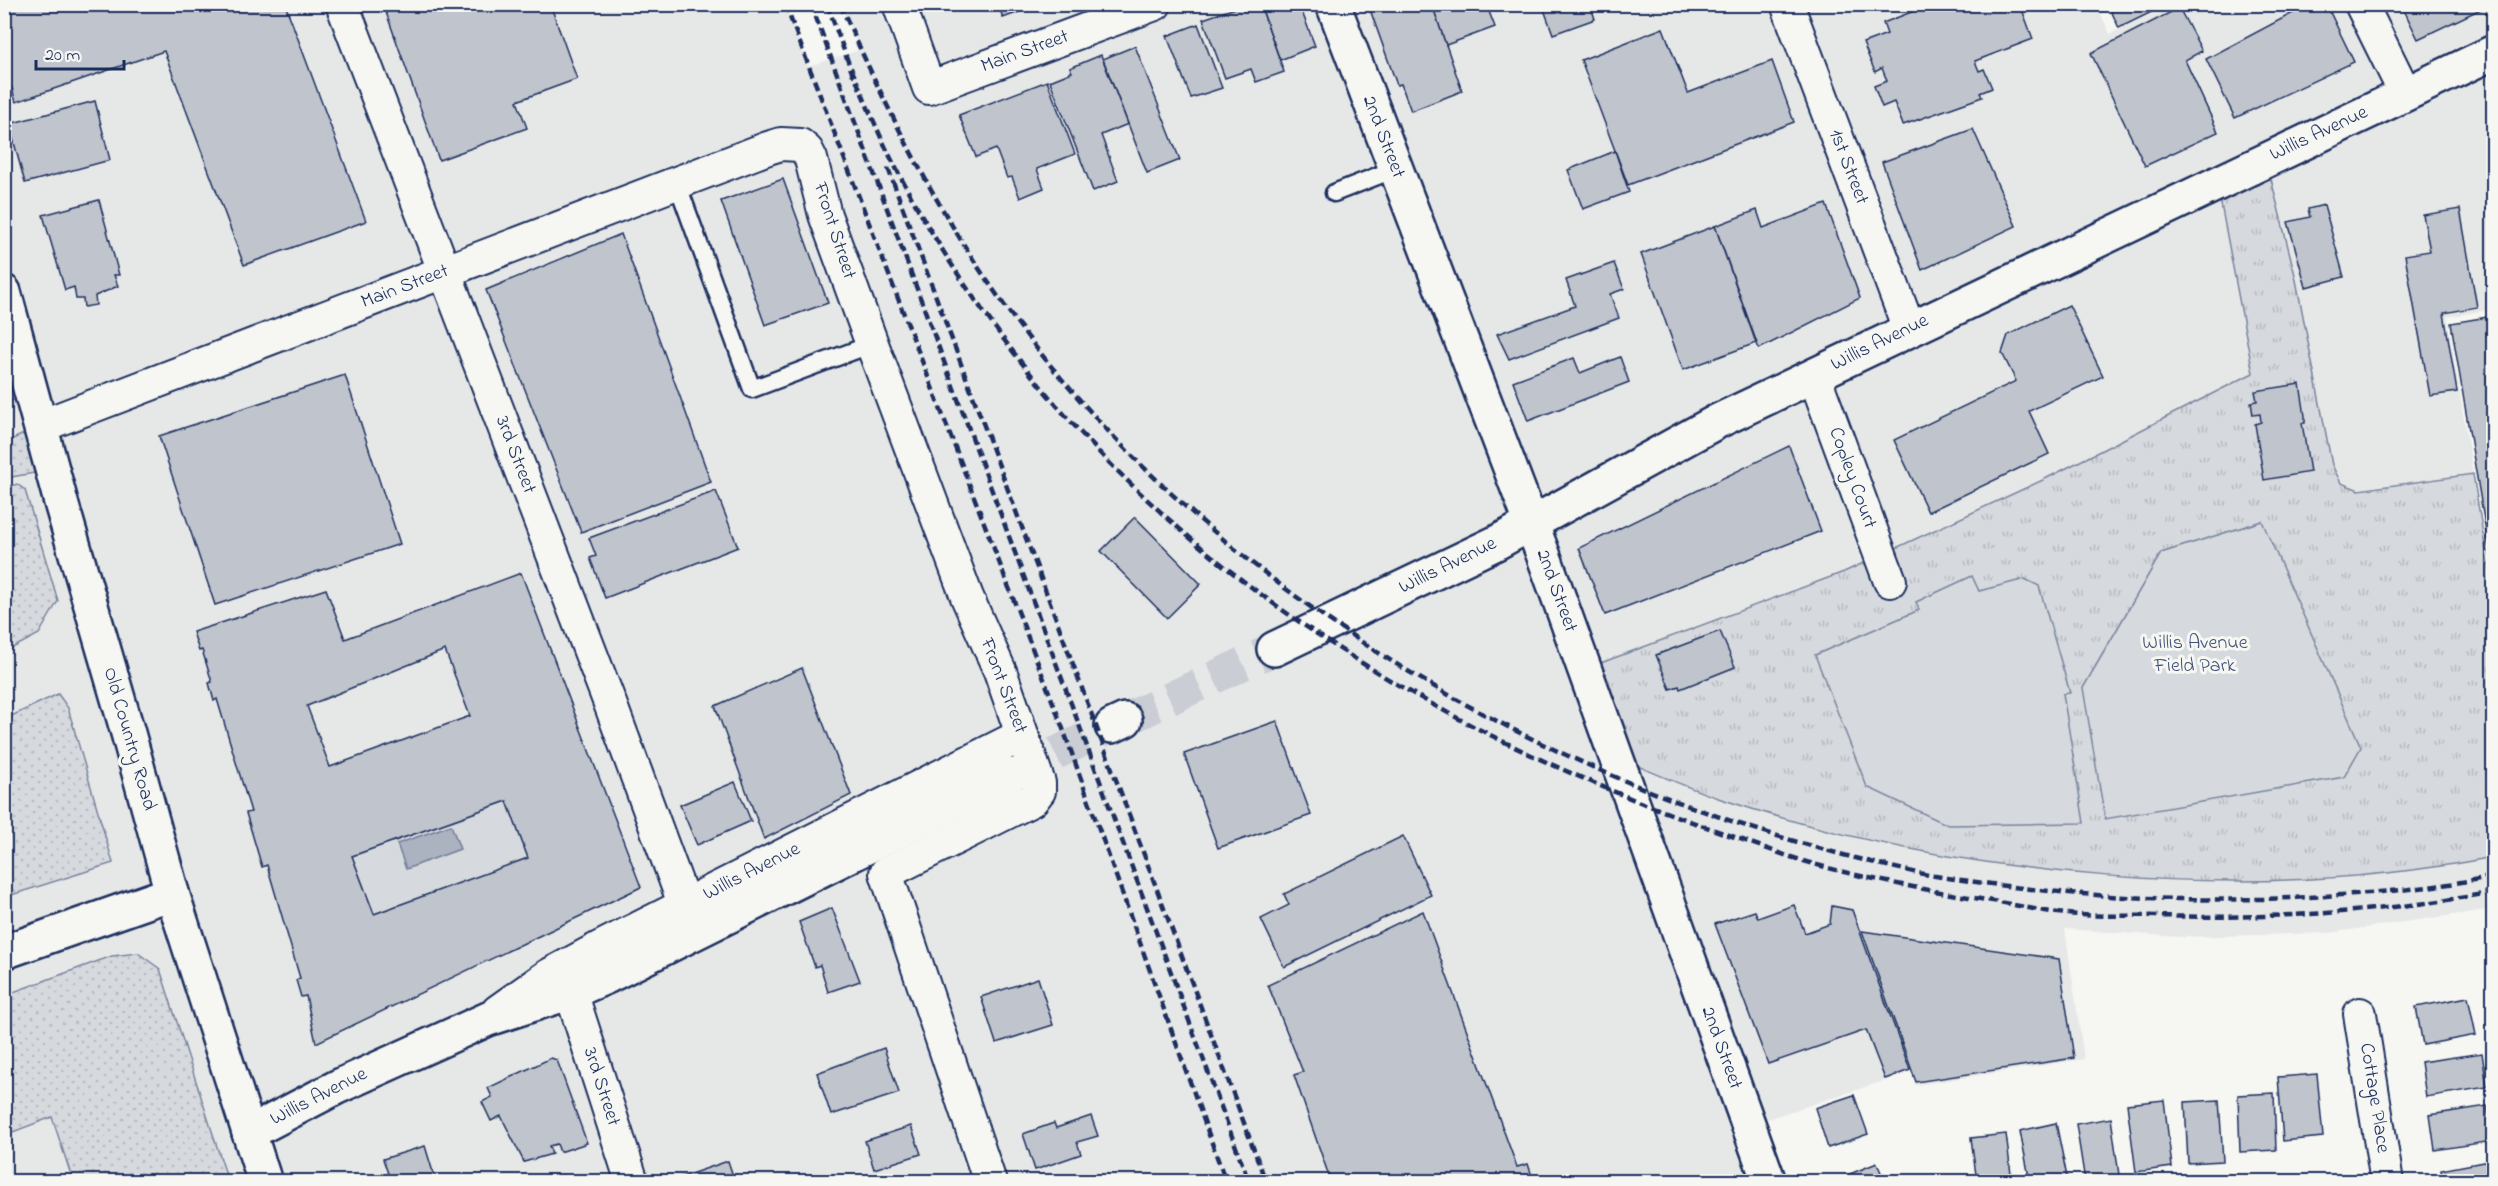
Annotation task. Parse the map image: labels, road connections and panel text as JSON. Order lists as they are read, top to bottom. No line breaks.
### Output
{"streets":{"main road":["Willis Avenue","2nd Street","Old Country Road"],"street":["Main Street","1st Street","Front Street","3rd Street","Copley Court","Cottage Place"]},"crossings":[["Main Street","Front Street"],["Main Street","3rd Street"],["Main Street","Old Country Road"],["Willis Avenue","2nd Street"],["Willis Avenue","1st Street"],["Willis Avenue","Front Street"],["Willis Avenue","3rd Street"],["Willis Avenue","Copley Court"],["Willis Avenue","Old Country Road"]],"parks":["Willis Avenue Field Park"],"scale_bar":"20 m"}
